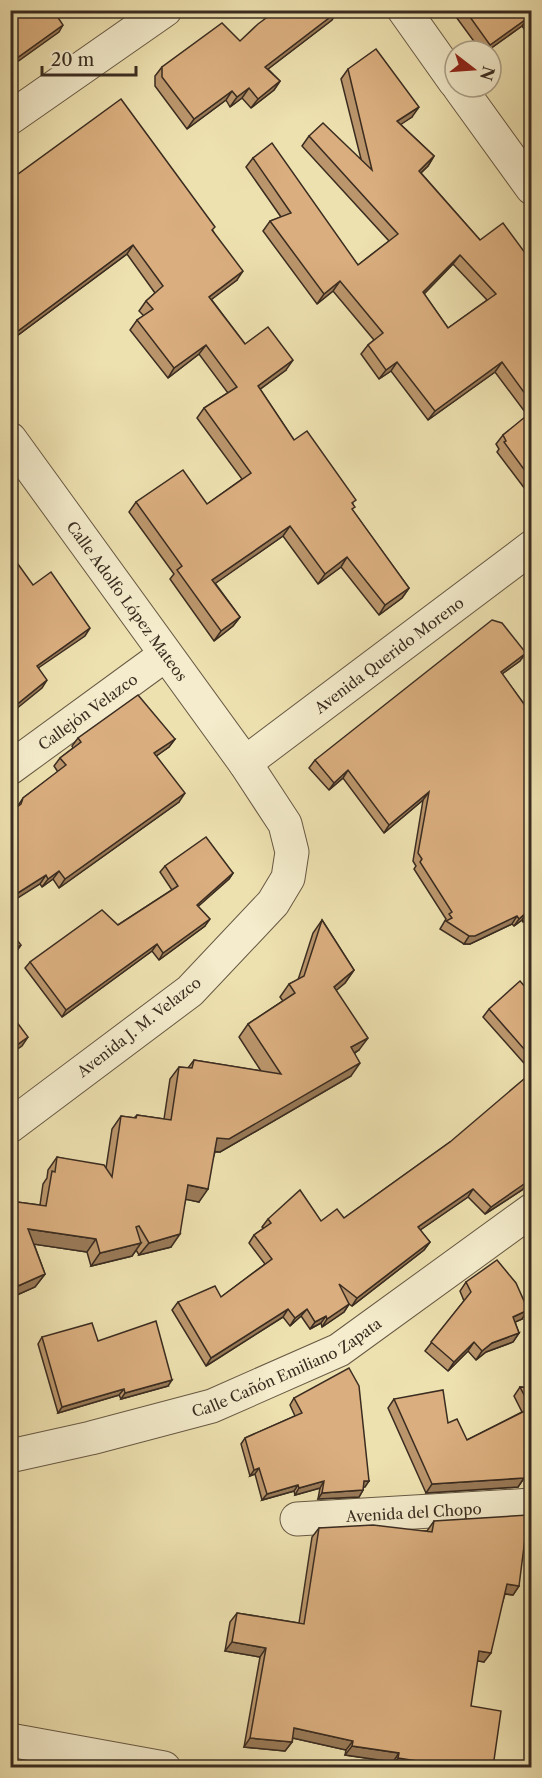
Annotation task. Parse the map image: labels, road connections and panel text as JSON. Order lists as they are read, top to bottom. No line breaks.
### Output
{"streets":{"street":["Calle Adolfo López Mateos","Avenida Querido Moreno","Callejón Velazco","Avenida J. M. Velazco","Calle Cañón Emiliano Zapata","Avenida del Chopo"]},"crossings":[["Calle Adolfo López Mateos","Avenida Querido Moreno"],["Calle Adolfo López Mateos","Callejón Velazco"],["Calle Adolfo López Mateos","Avenida J. M. Velazco"],["Avenida Querido Moreno","Avenida J. M. Velazco"]],"scale_bar":"20 m","north":"right"}
